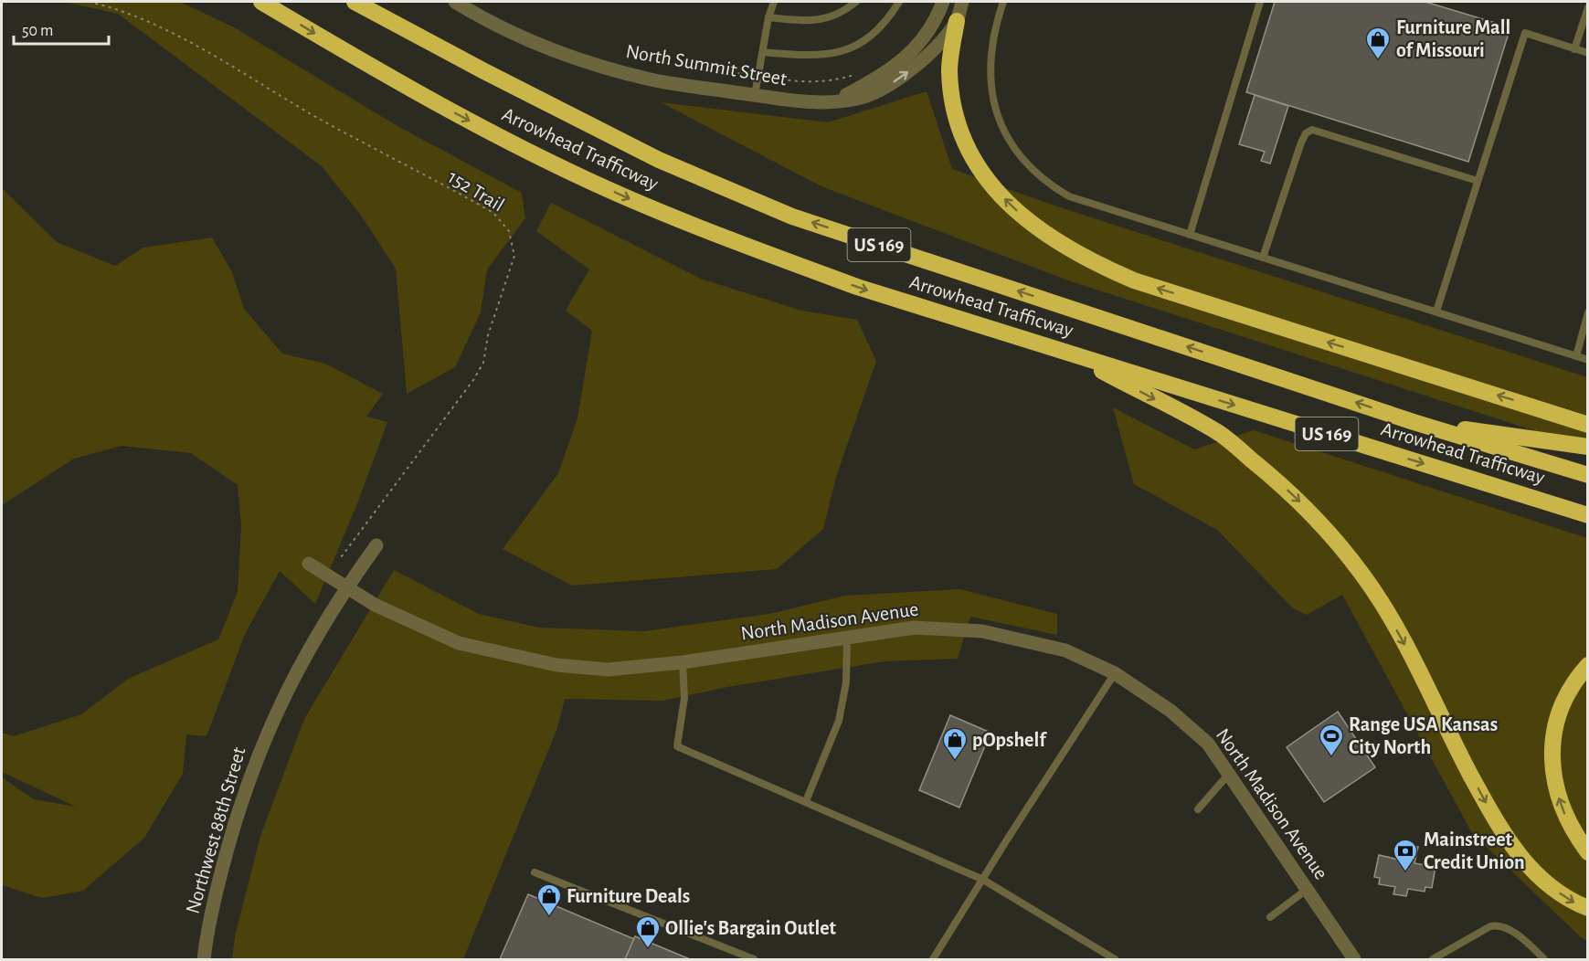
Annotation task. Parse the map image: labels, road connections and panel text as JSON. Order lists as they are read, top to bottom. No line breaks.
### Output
{"streets":{"highway":["Arrowhead Trafficway","US 169"],"street":["North Summit Street","North Madison Avenue","Northwest 88th Street"],"path":["152 Trail"]},"crossings":[["North Madison Avenue","Northwest 88th Street"]],"places":{"shop":["Furniture Mall of Missouri","pOpshelf","Furniture Deals","Ollie's Bargain Outlet"],"sports":["Range USA Kansas City North"],"bank":["Mainstreet Credit Union"]},"scale_bar":"50 m"}
